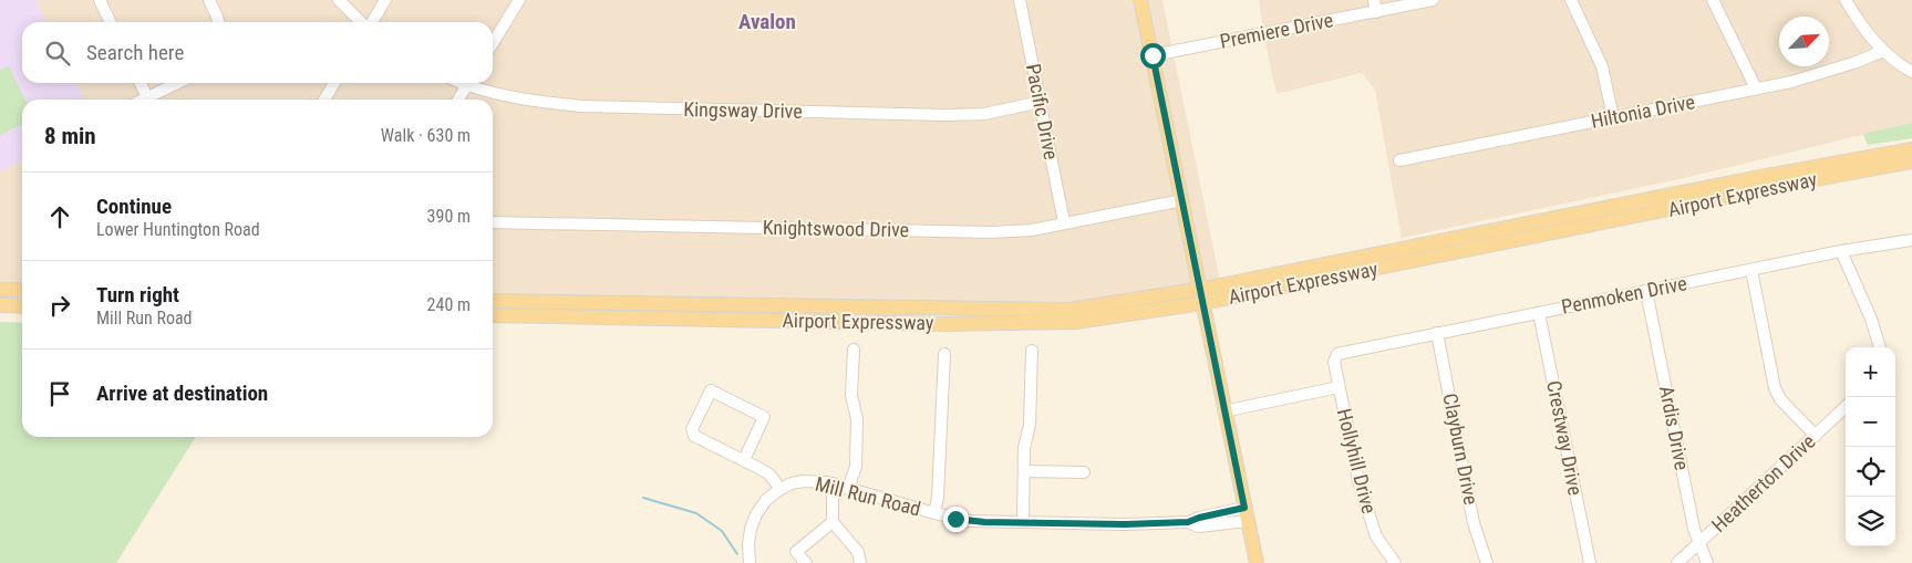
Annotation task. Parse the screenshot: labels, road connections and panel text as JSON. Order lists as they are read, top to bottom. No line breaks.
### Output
{"streets":{"main road":["Airport Expressway"],"street":["Premiere Drive","Kingsway Drive","Pacific Drive","Hiltonia Drive","Knightswood Drive","Penmoken Drive","Ardis Drive","Crestway Drive","Clayburn Drive","Hollyhill Drive","Heatherton Drive","Mill Run Road"]},"crossings":[["Kingsway Drive","Pacific Drive"],["Pacific Drive","Knightswood Drive"],["Penmoken Drive","Ardis Drive"],["Penmoken Drive","Crestway Drive"],["Penmoken Drive","Clayburn Drive"],["Penmoken Drive","Hollyhill Drive"],["Ardis Drive","Heatherton Drive"]],"districts":["Avalon"],"north":"top right","page":{"search":"Search here","heading":["8 min","Walk · 630 m"],"list":[["Continue","Lower Huntington Road","390 m"],["Turn right","Mill Run Road","240 m"],"Arrive at destination"],"map_buttons":["+","−"]}}
